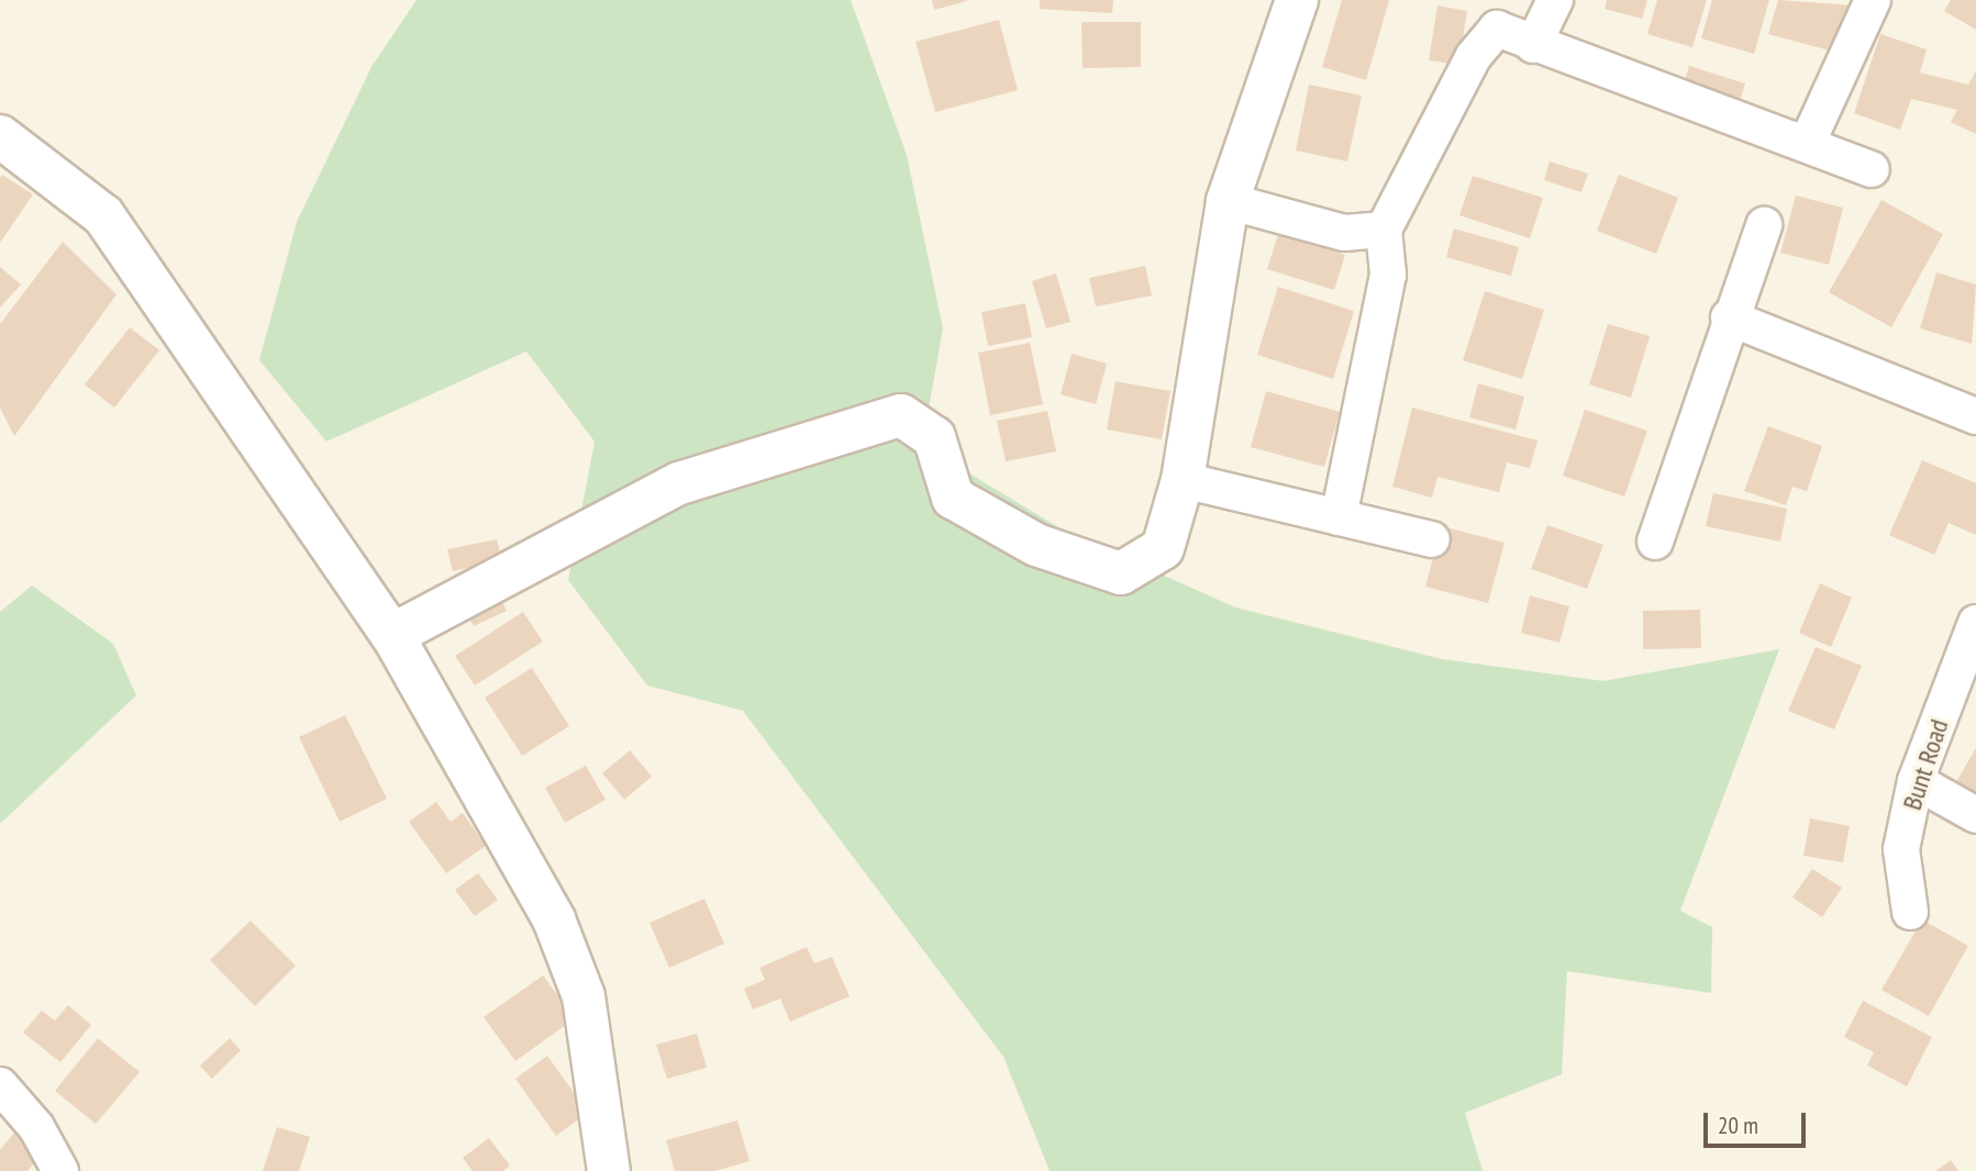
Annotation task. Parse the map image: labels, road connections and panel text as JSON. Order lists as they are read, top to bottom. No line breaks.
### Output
{"streets":{"street":["Bunt Road"]},"scale_bar":"20 m"}
